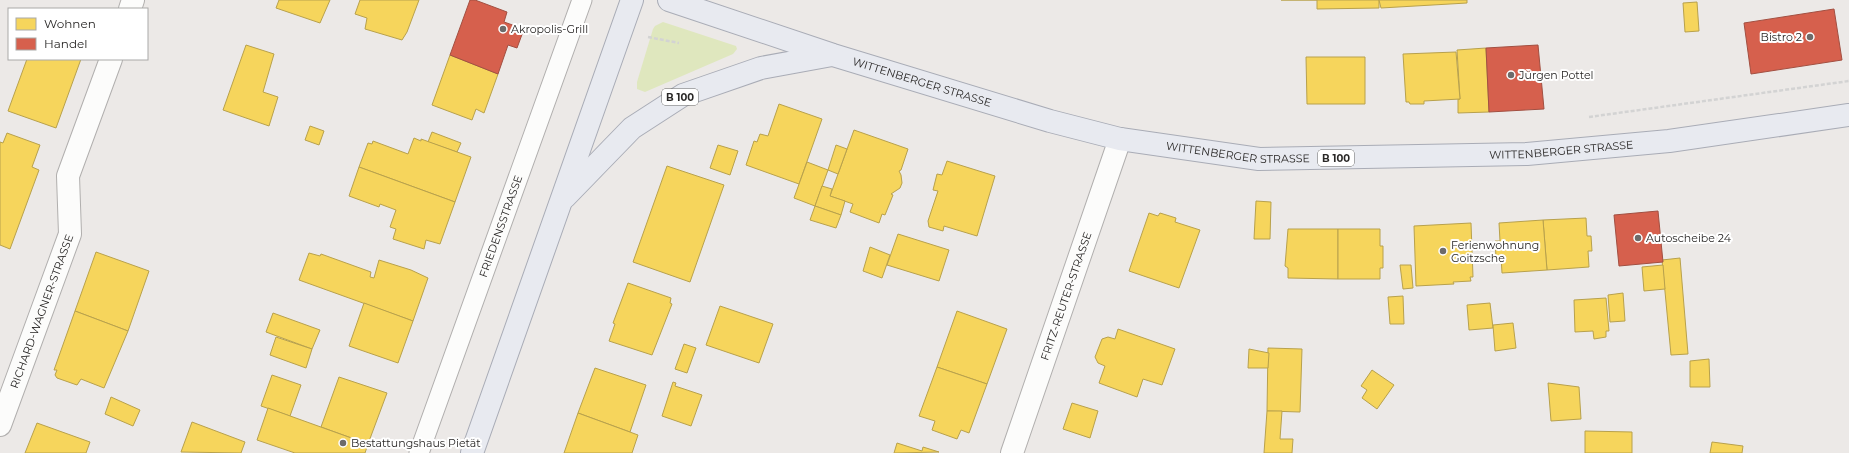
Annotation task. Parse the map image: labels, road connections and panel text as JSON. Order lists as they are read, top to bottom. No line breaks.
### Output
{"streets":{"main road":["WITTENBERGER STRASSE","B 100"],"street":["FRITZ-REUTER-STRASSE","RICHARD-WAGNER-STRASSE"],"lane":["FRIEDENSSTRASSE"]},"crossings":[["WITTENBERGER STRASSE","B 100"],["WITTENBERGER STRASSE","FRITZ-REUTER-STRASSE"]],"places":["Akropolis-Grill","Bistro 2","Jürgen Pottel","Autoscheibe 24","Ferienwohnung Goitzsche","Bestattungshaus Pietät"],"legend":["Wohnen","Handel"]}
